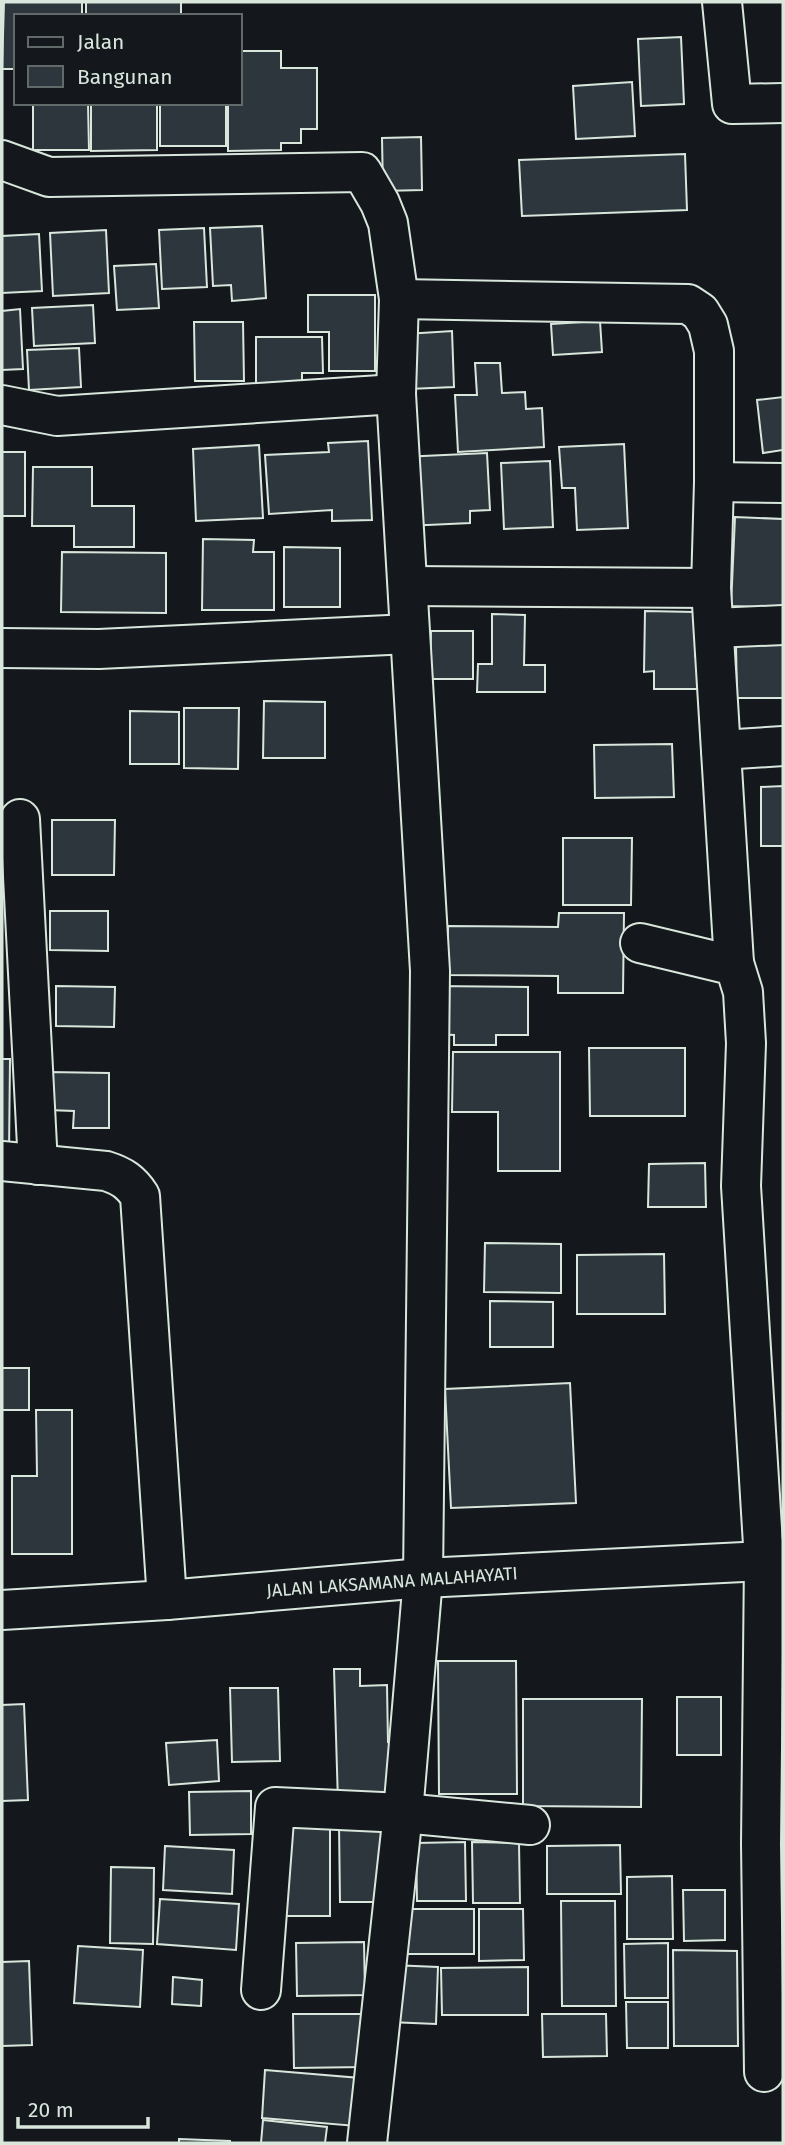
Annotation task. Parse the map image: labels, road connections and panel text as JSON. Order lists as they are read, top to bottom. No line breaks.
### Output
{"streets":{"main road":["JALAN LAKSAMANA MALAHAYATI"]},"legend":["Jalan","Bangunan"],"scale_bar":"20 m"}
